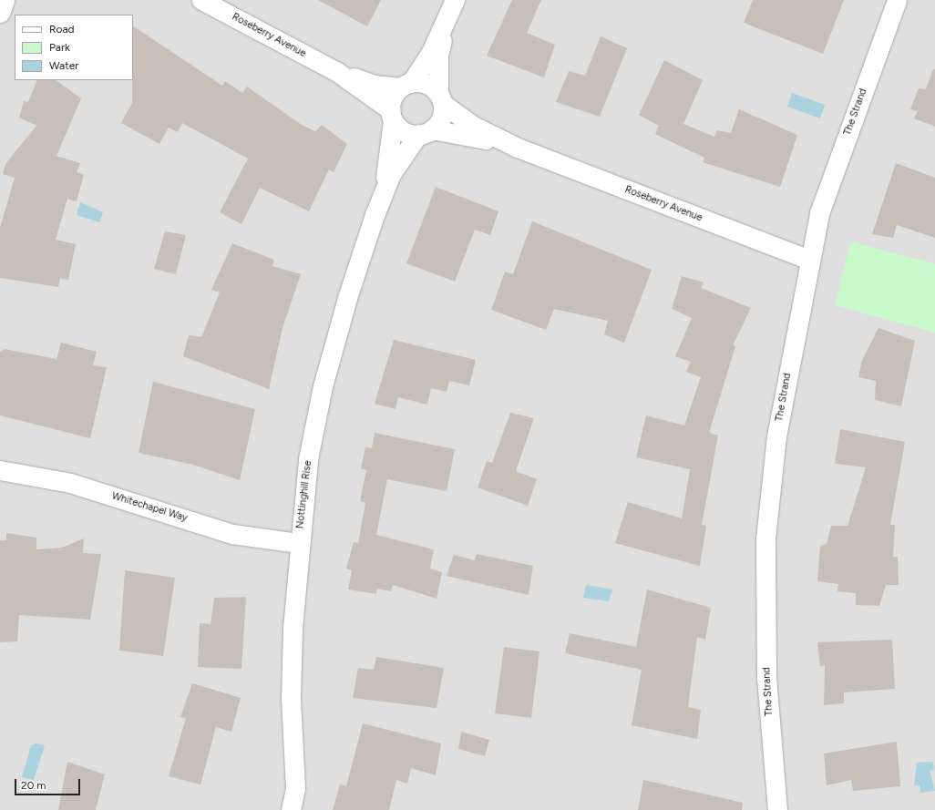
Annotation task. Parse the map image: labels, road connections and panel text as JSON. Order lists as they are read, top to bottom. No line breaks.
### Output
{"streets":{"street":["Roseberry Avenue","The Strand","Nottinghill Rise","Whitechapel Way"]},"crossings":[["Roseberry Avenue","The Strand"],["Roseberry Avenue","Nottinghill Rise"],["Nottinghill Rise","Whitechapel Way"]],"legend":["Road","Park","Water"],"scale_bar":"20 m"}
